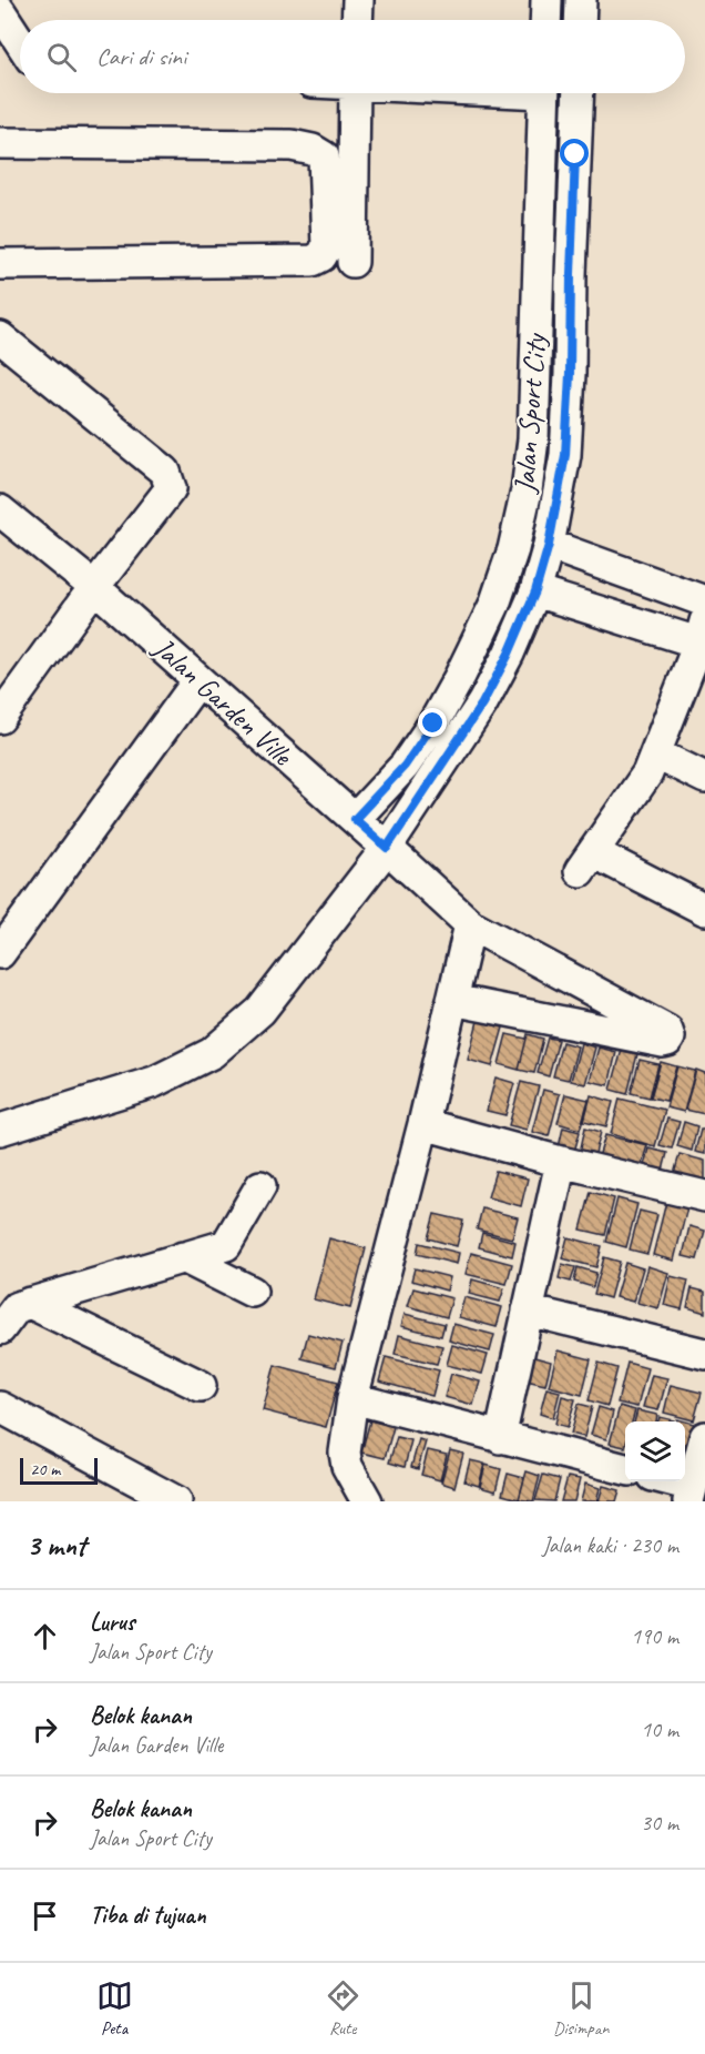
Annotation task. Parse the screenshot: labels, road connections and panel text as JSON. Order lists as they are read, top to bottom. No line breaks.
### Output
{"streets":{"street":["Jalan Sport City","Jalan Garden Ville"]},"crossings":[["Jalan Sport City","Jalan Garden Ville"]],"scale_bar":"20 m","page":{"search":"Cari di sini","scale":"20 m","heading":["3 mnt","Jalan kaki · 230 m"],"list":[["Lurus","Jalan Sport City","190 m"],["Belok kanan","Jalan Garden Ville","10 m"],["Belok kanan","Jalan Sport City","30 m"],"Tiba di tujuan"],"nav":["Peta","Rute","Disimpan"]}}
